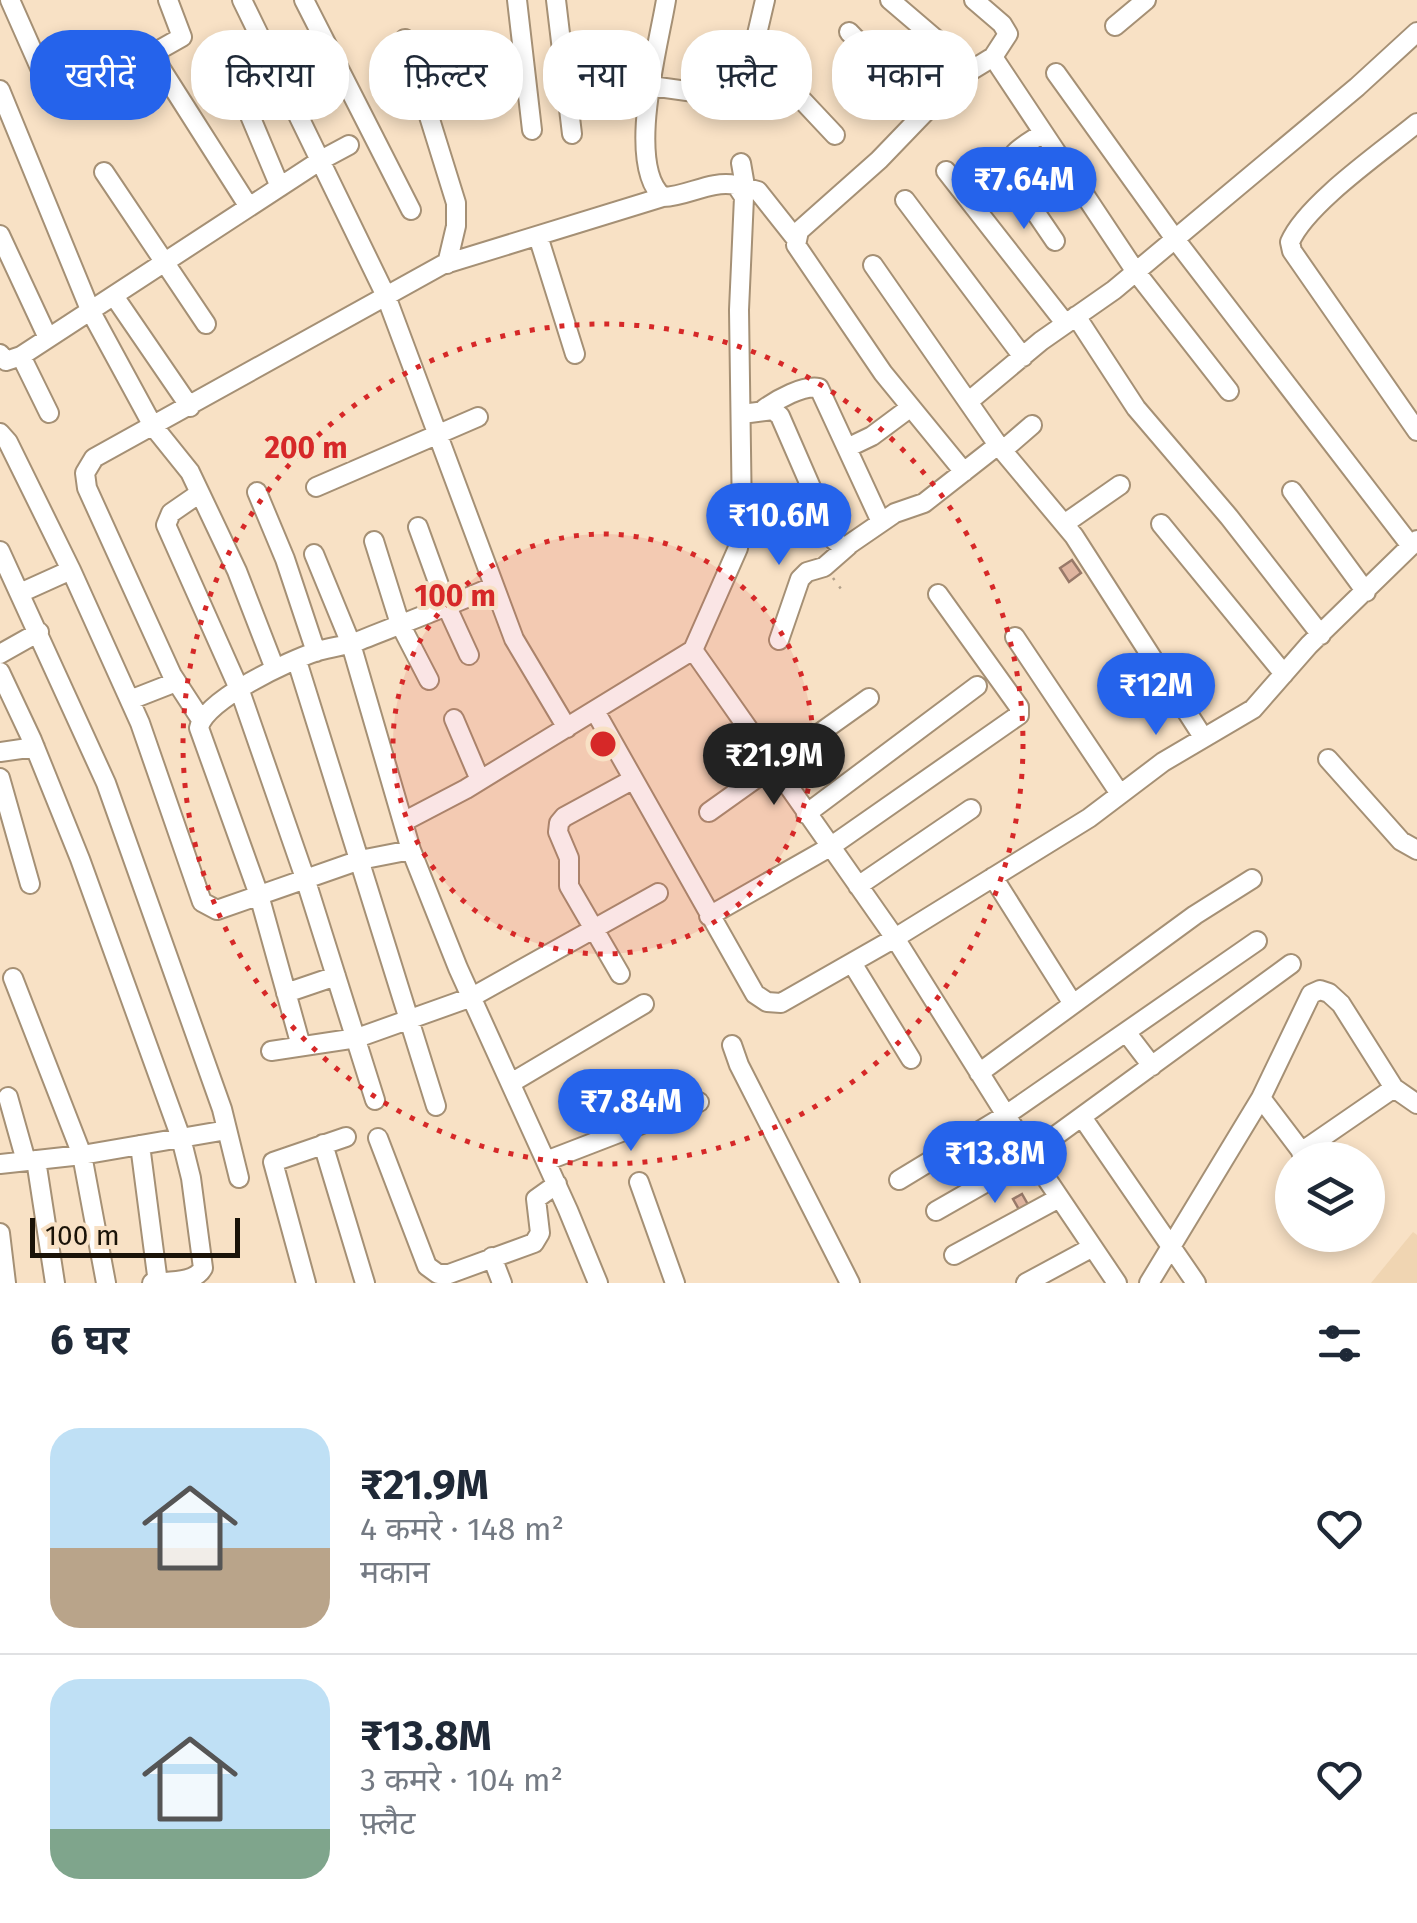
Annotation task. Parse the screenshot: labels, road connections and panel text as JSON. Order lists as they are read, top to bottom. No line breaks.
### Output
{"scale_bar":"100 m","page":{"chip":["खरीदें","किराया","फ़िल्टर","नया","फ़्लैट","मकान"],"price":["₹7.64M","₹10.6M","₹12M","₹21.9M","₹7.84M","₹13.8M"],"scale":"100 m","heading":"6 घर","list":[{"name":"₹21.9M","note":"4 कमरे · 148 m² · मकान"},{"name":"₹13.8M","note":"3 कमरे · 104 m² · फ़्लैट"}]},"rings":["200 m","100 m"]}
